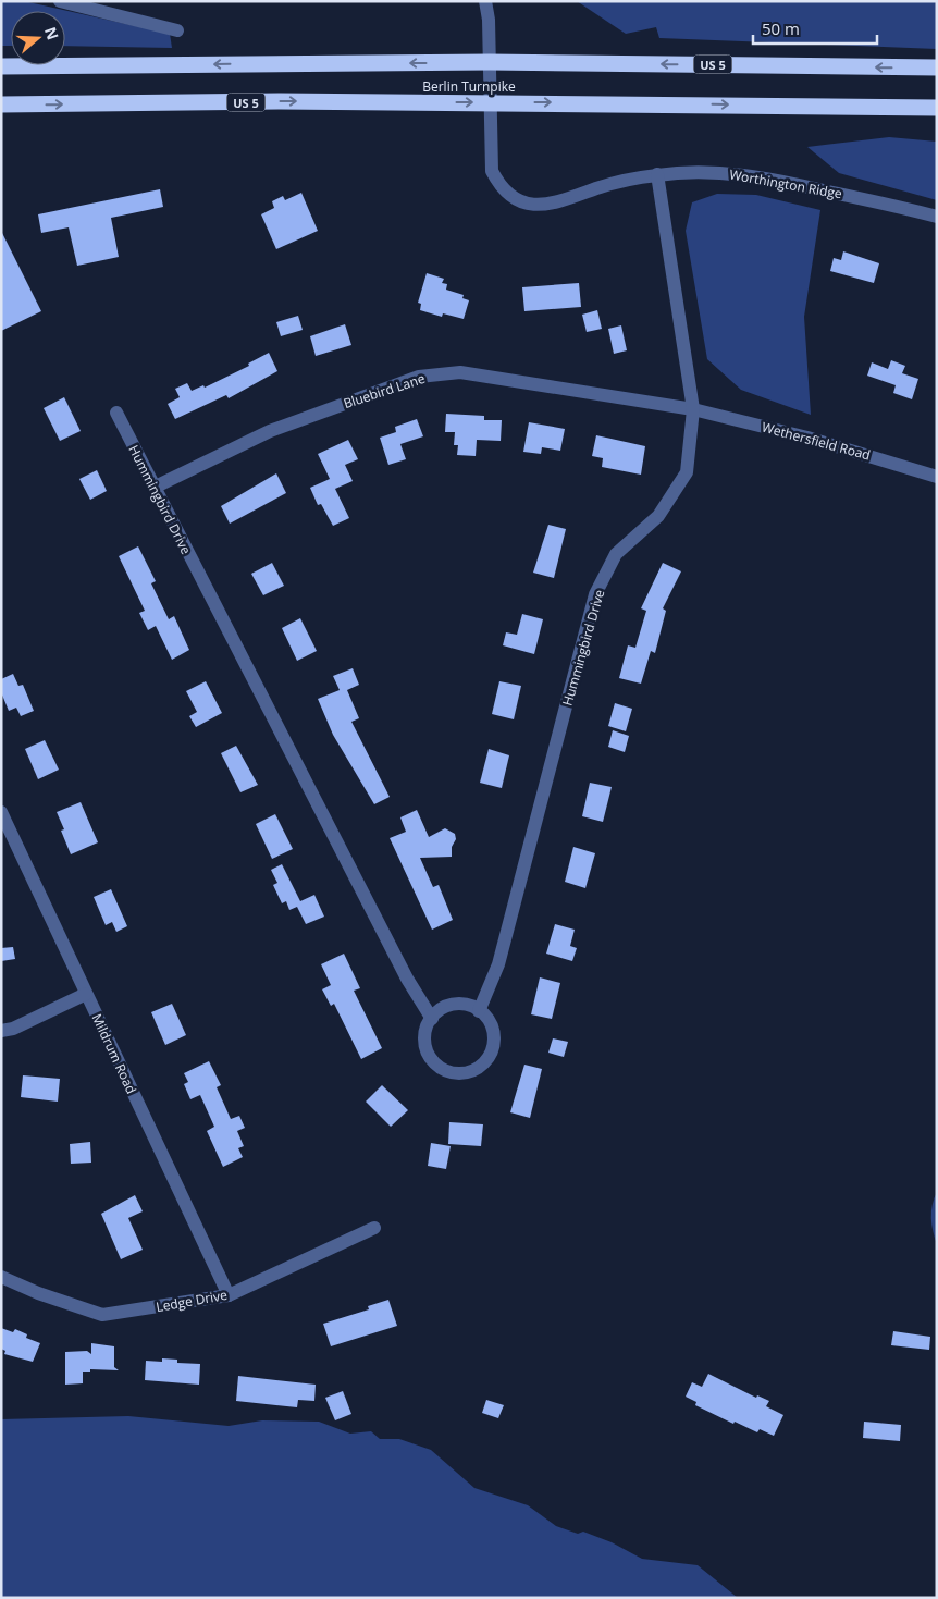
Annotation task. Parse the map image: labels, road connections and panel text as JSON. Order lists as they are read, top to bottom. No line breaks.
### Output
{"streets":{"highway":["US 5","Berlin Turnpike"],"street":["Worthington Ridge","Bluebird Lane","Wethersfield Road","Hummingbird Drive","Mildrum Road","Ledge Drive"]},"crossings":[["Berlin Turnpike","Worthington Ridge"],["Worthington Ridge","Hummingbird Drive"],["Bluebird Lane","Wethersfield Road"],["Bluebird Lane","Hummingbird Drive"],["Wethersfield Road","Hummingbird Drive"],["Mildrum Road","Ledge Drive"]],"scale_bar":"50 m","north":"right"}
